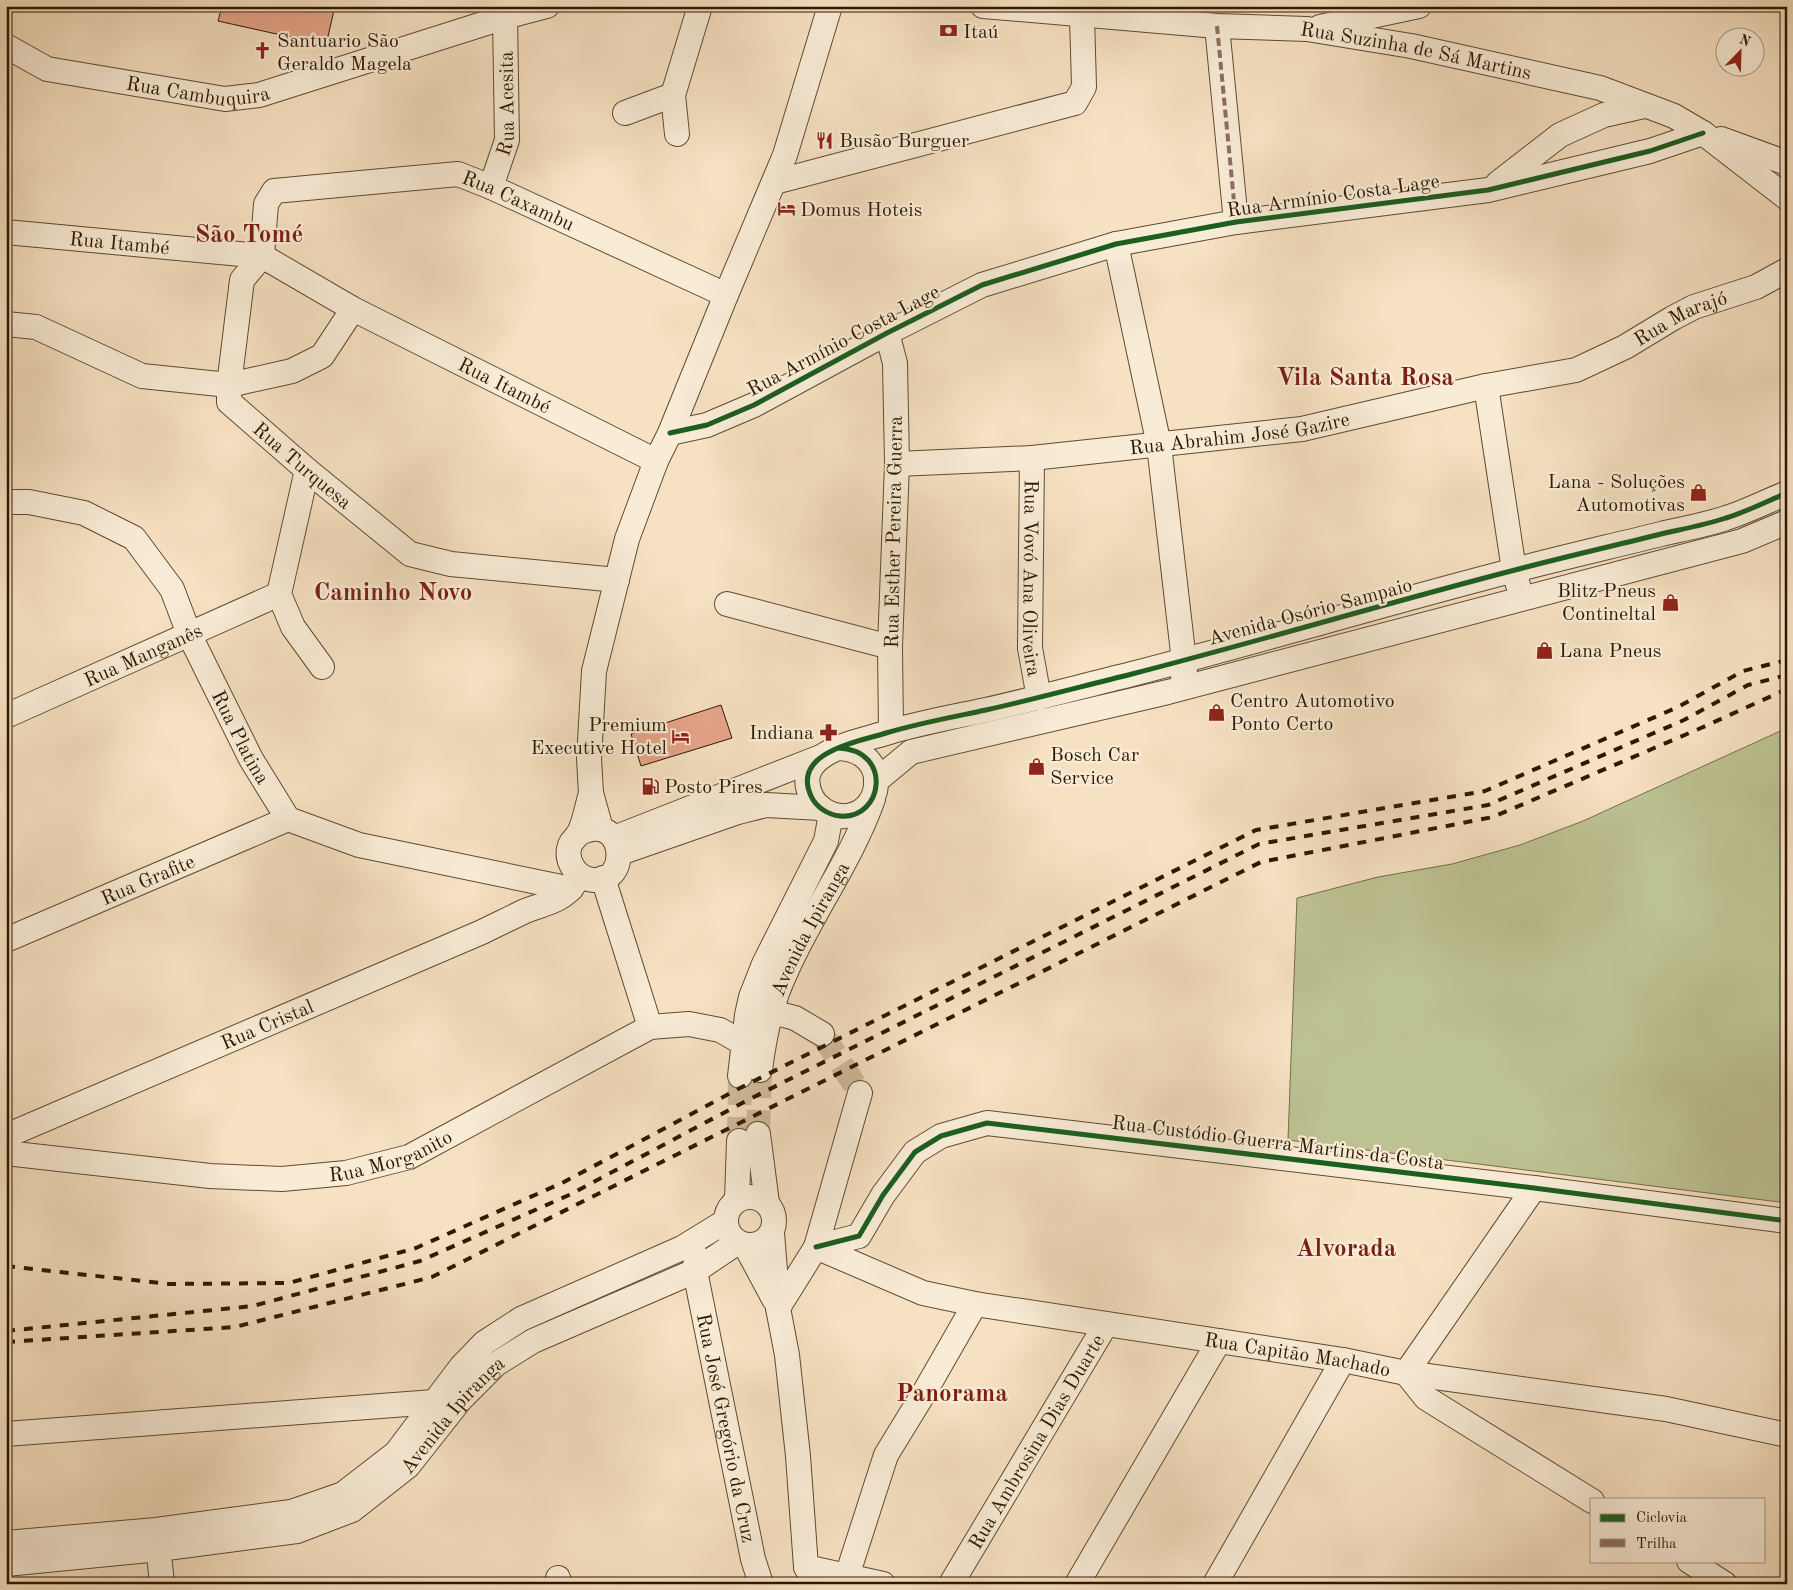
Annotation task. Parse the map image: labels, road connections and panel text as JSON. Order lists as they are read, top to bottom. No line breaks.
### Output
{"streets":{"street":["Rua Suzinha de Sá Martins","Rua Cambuquira","Rua Acesita","Rua Armínio Costa Lage","Rua Caxambu","Rua Itambé","Rua Marajó","Rua Abrahim José Gazire","Rua Turquesa","Rua Esther Pereira Guerra","Rua Vovó Ana Oliveira","Avenida Osório Sampaio","Rua Manganês","Rua Platina","Rua Grafite","Avenida Ipiranga","Rua Cristal","Rua Custódio Guerra Martins da Costa","Rua Morganito","Rua Capitão Machado","Rua José Gregório da Cruz","Rua Ambrosina Dias Duarte"]},"crossings":[["Rua Suzinha de Sá Martins","Rua Armínio Costa Lage"],["Rua Cambuquira","Rua Acesita"],["Rua Acesita","Rua Caxambu"],["Rua Armínio Costa Lage","Rua Esther Pereira Guerra"],["Rua Caxambu","Rua Itambé"],["Rua Marajó","Rua Abrahim José Gazire"],["Rua Abrahim José Gazire","Rua Esther Pereira Guerra"],["Rua Abrahim José Gazire","Rua Vovó Ana Oliveira"],["Rua Esther Pereira Guerra","Avenida Osório Sampaio"],["Rua Vovó Ana Oliveira","Avenida Osório Sampaio"],["Avenida Osório Sampaio","Avenida Ipiranga"],["Rua Manganês","Rua Platina"],["Rua Platina","Rua Grafite"],["Avenida Ipiranga","Rua Morganito"],["Avenida Ipiranga","Rua José Gregório da Cruz"],["Rua Custódio Guerra Martins da Costa","Rua Capitão Machado"],["Rua Capitão Machado","Rua Ambrosina Dias Duarte"]],"districts":["São Tomé","Vila Santa Rosa","Caminho Novo","Alvorada","Panorama"],"places":{"bank":["Itaú"],"church":["Santuario São Geraldo Magela"],"restaurant":["Busão Burguer"],"hotel":["Domus Hoteis","Premium Executive Hotel"],"shop":["Lana - Soluções Automotivas","Blitz Pneus Contineltal","Lana Pneus","Centro Automotivo Ponto Certo","Bosch Car Service"],"pharmacy":["Indiana"],"fuel station":["Posto Pires"]},"legend":["Ciclovia","Trilha"],"north":"top right"}
